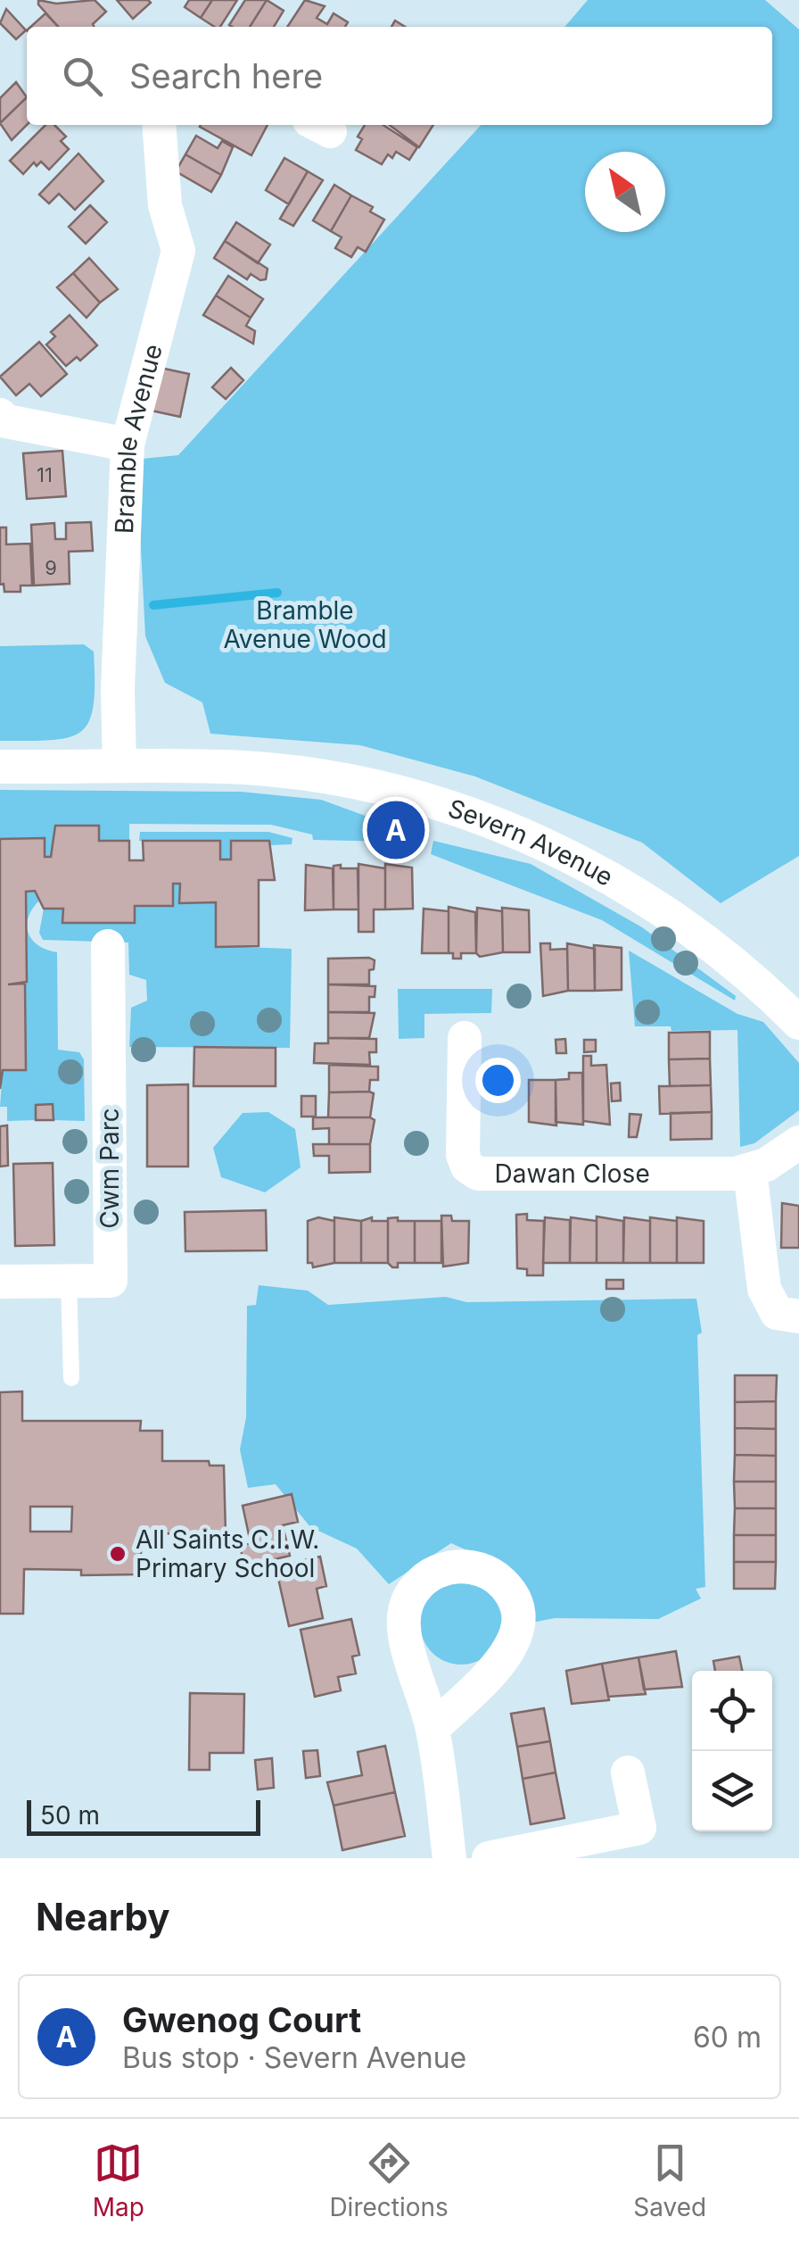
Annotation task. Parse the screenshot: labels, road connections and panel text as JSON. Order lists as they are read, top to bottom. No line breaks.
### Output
{"streets":{"street":["Bramble Avenue","Severn Avenue","Cwm Parc","Dawan Close"]},"crossings":[["Bramble Avenue","Severn Avenue"]],"parks":["Bramble Avenue Wood"],"places":["All Saints C.I.W. Primary School"],"house_numbers":["11","9"],"scale_bar":"50 m","north":"top left","page":{"search":"Search here","pins":"A","scale":"50 m","heading":"Nearby","list":[{"mark":"A","name":"Gwenog Court","note":"Bus stop · Severn Avenue","value":"60 m"}],"nav":["Map","Directions","Saved"]}}
